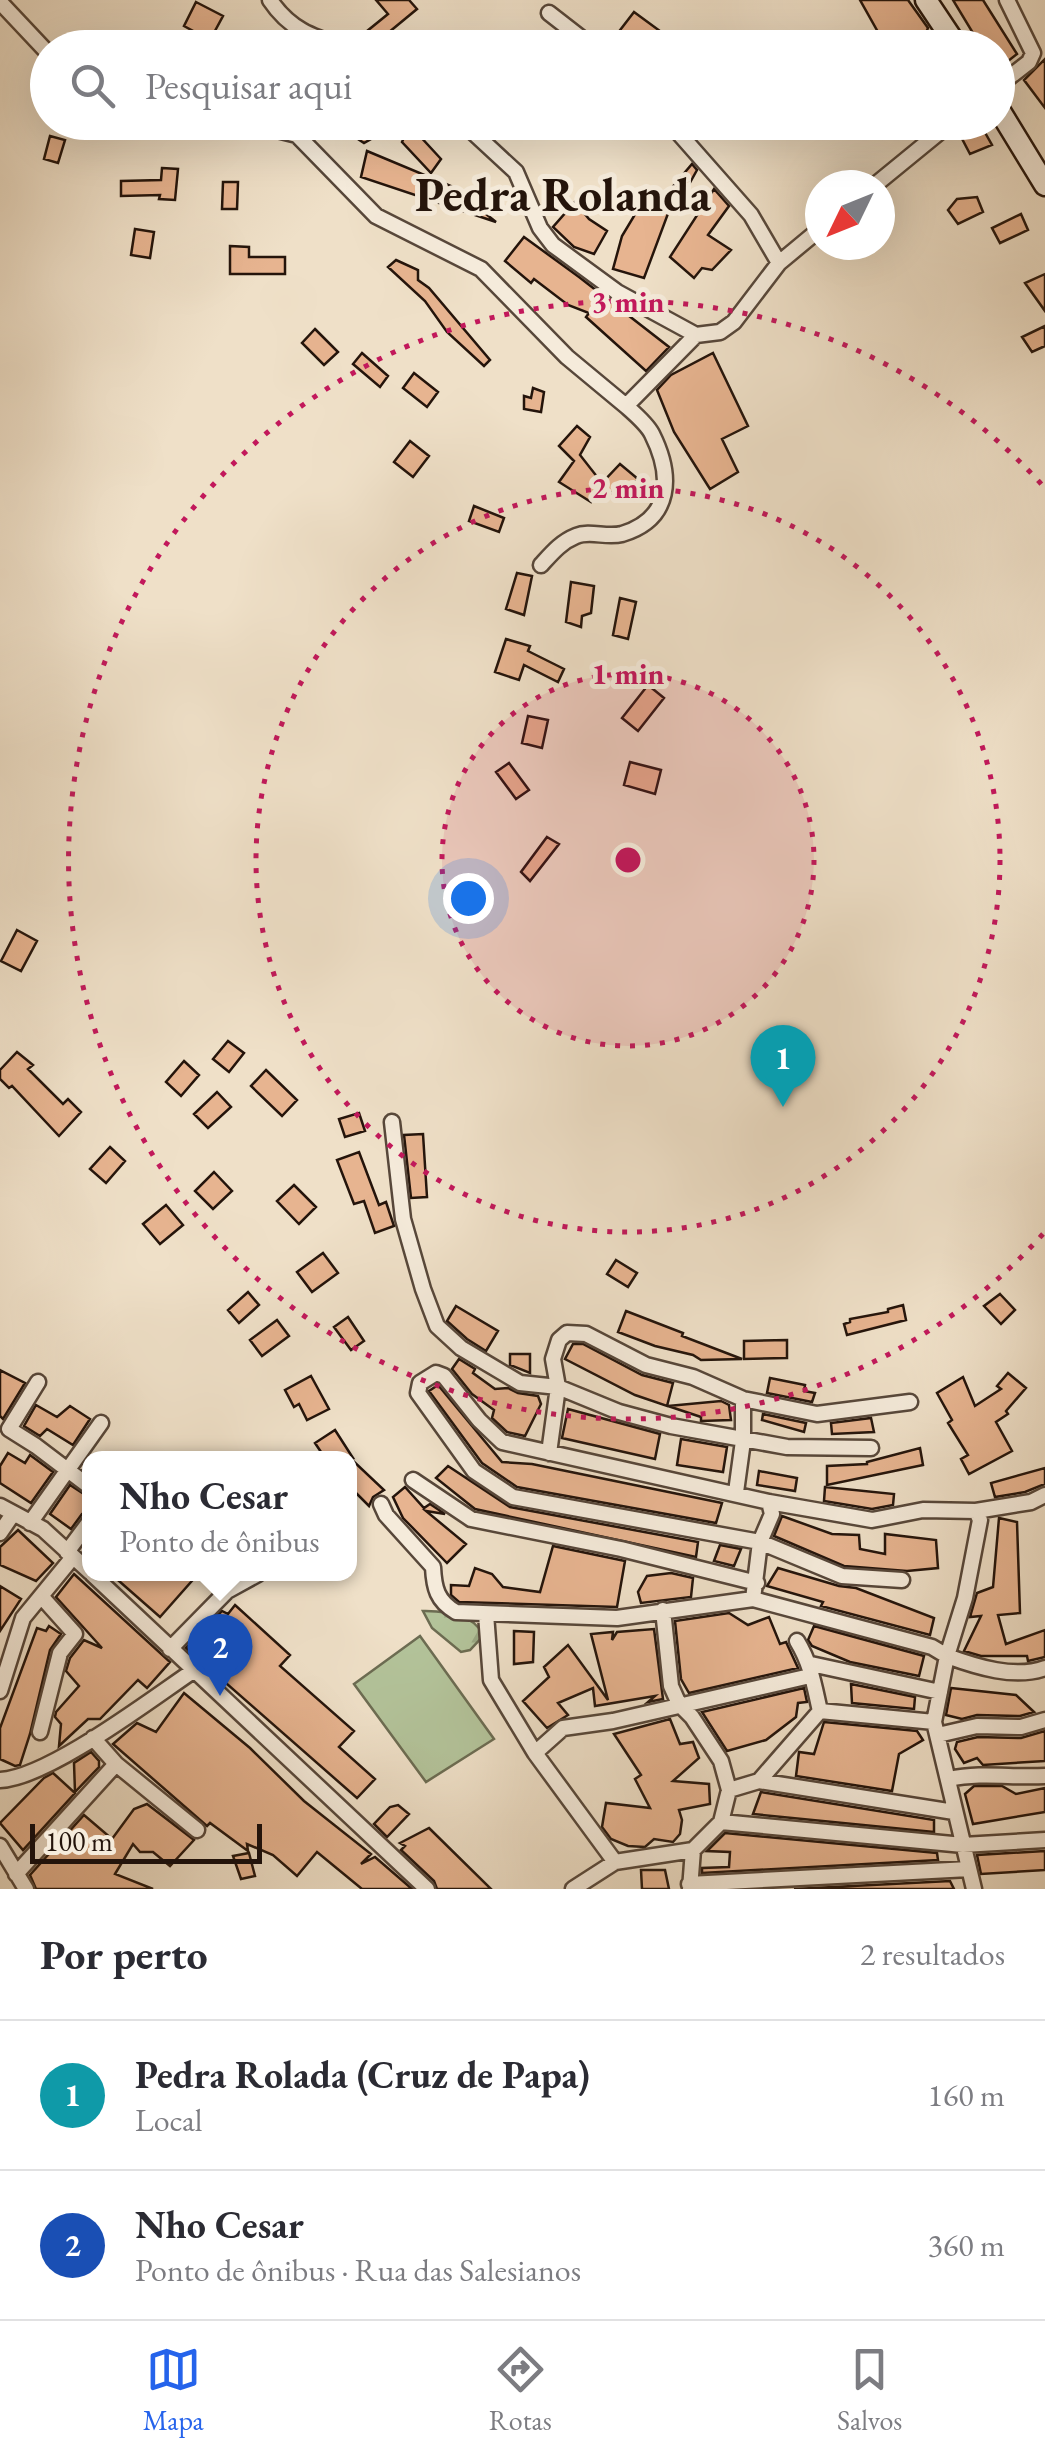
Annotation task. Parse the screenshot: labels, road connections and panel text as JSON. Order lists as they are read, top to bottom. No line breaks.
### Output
{"districts":["Pedra Rolanda"],"scale_bar":"100 m","north":"bottom left","page":{"search":"Pesquisar aqui","pins":["1","2"],"popup":["Nho Cesar","Ponto de ônibus"],"scale":"100 m","heading":["Por perto","2 resultados"],"list":[{"mark":"1","name":"Pedra Rolada (Cruz de Papa)","note":"Local","value":"160 m"},{"mark":"2","name":"Nho Cesar","note":"Ponto de ônibus · Rua das Salesianos","value":"360 m"}],"nav":["Mapa","Rotas","Salvos"]},"rings":["3 min","2 min","1 min"]}
